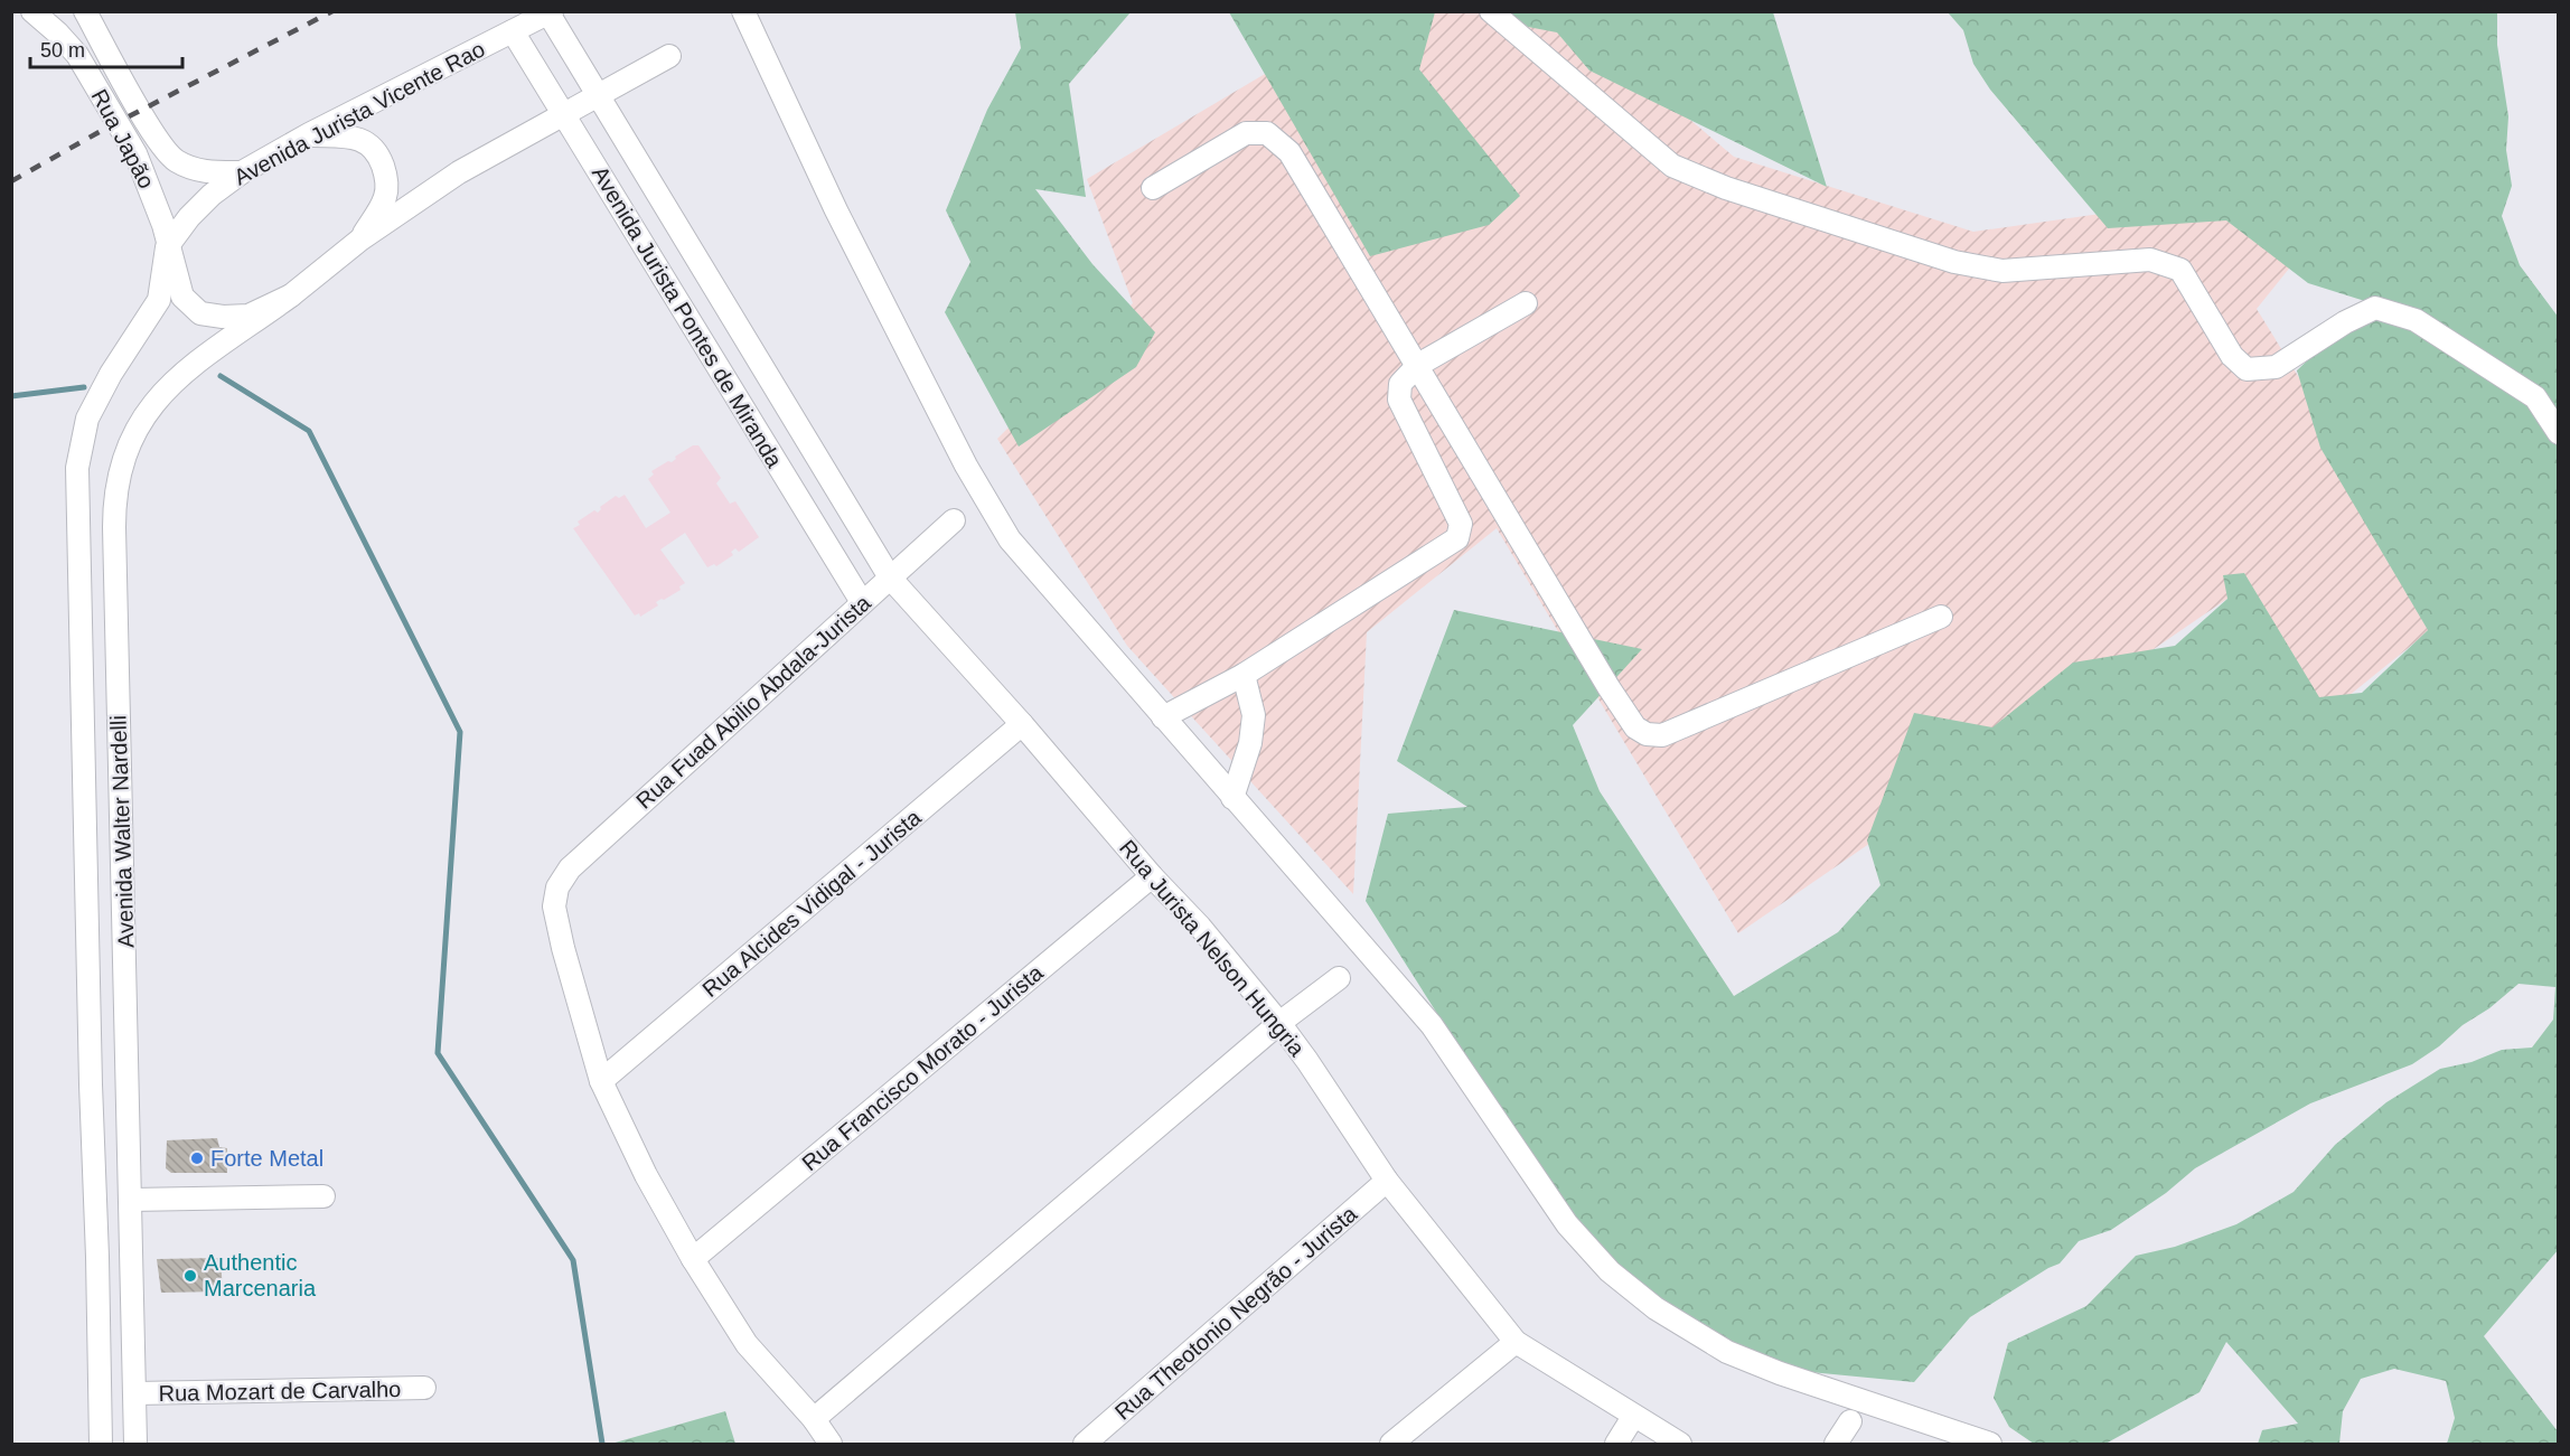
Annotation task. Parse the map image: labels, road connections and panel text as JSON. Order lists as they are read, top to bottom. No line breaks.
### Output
{"streets":{"street":["Avenida Jurista Vicente Rao","Rua Japão","Avenida Jurista Pontes de Miranda","Rua Fuad Abilio Abdala-Jurista","Avenida Walter Nardelli","Rua Alcides Vidigal - Jurista","Rua Jurista Nelson Hungria","Rua Francisco Morato - Jurista","Rua Theotonio Negrão - Jurista","Rua Mozart de Carvalho"]},"crossings":[["Avenida Jurista Vicente Rao","Rua Japão"],["Avenida Jurista Vicente Rao","Avenida Jurista Pontes de Miranda"],["Avenida Jurista Vicente Rao","Avenida Walter Nardelli"],["Rua Japão","Avenida Walter Nardelli"],["Avenida Jurista Pontes de Miranda","Rua Fuad Abilio Abdala-Jurista"],["Avenida Jurista Pontes de Miranda","Rua Jurista Nelson Hungria"],["Rua Fuad Abilio Abdala-Jurista","Rua Alcides Vidigal - Jurista"],["Rua Fuad Abilio Abdala-Jurista","Rua Jurista Nelson Hungria"],["Avenida Walter Nardelli","Rua Mozart de Carvalho"],["Rua Alcides Vidigal - Jurista","Rua Jurista Nelson Hungria"],["Rua Jurista Nelson Hungria","Rua Francisco Morato - Jurista"],["Rua Jurista Nelson Hungria","Rua Theotonio Negrão - Jurista"]],"places":["Forte Metal","Authentic Marcenaria"],"scale_bar":"50 m"}
